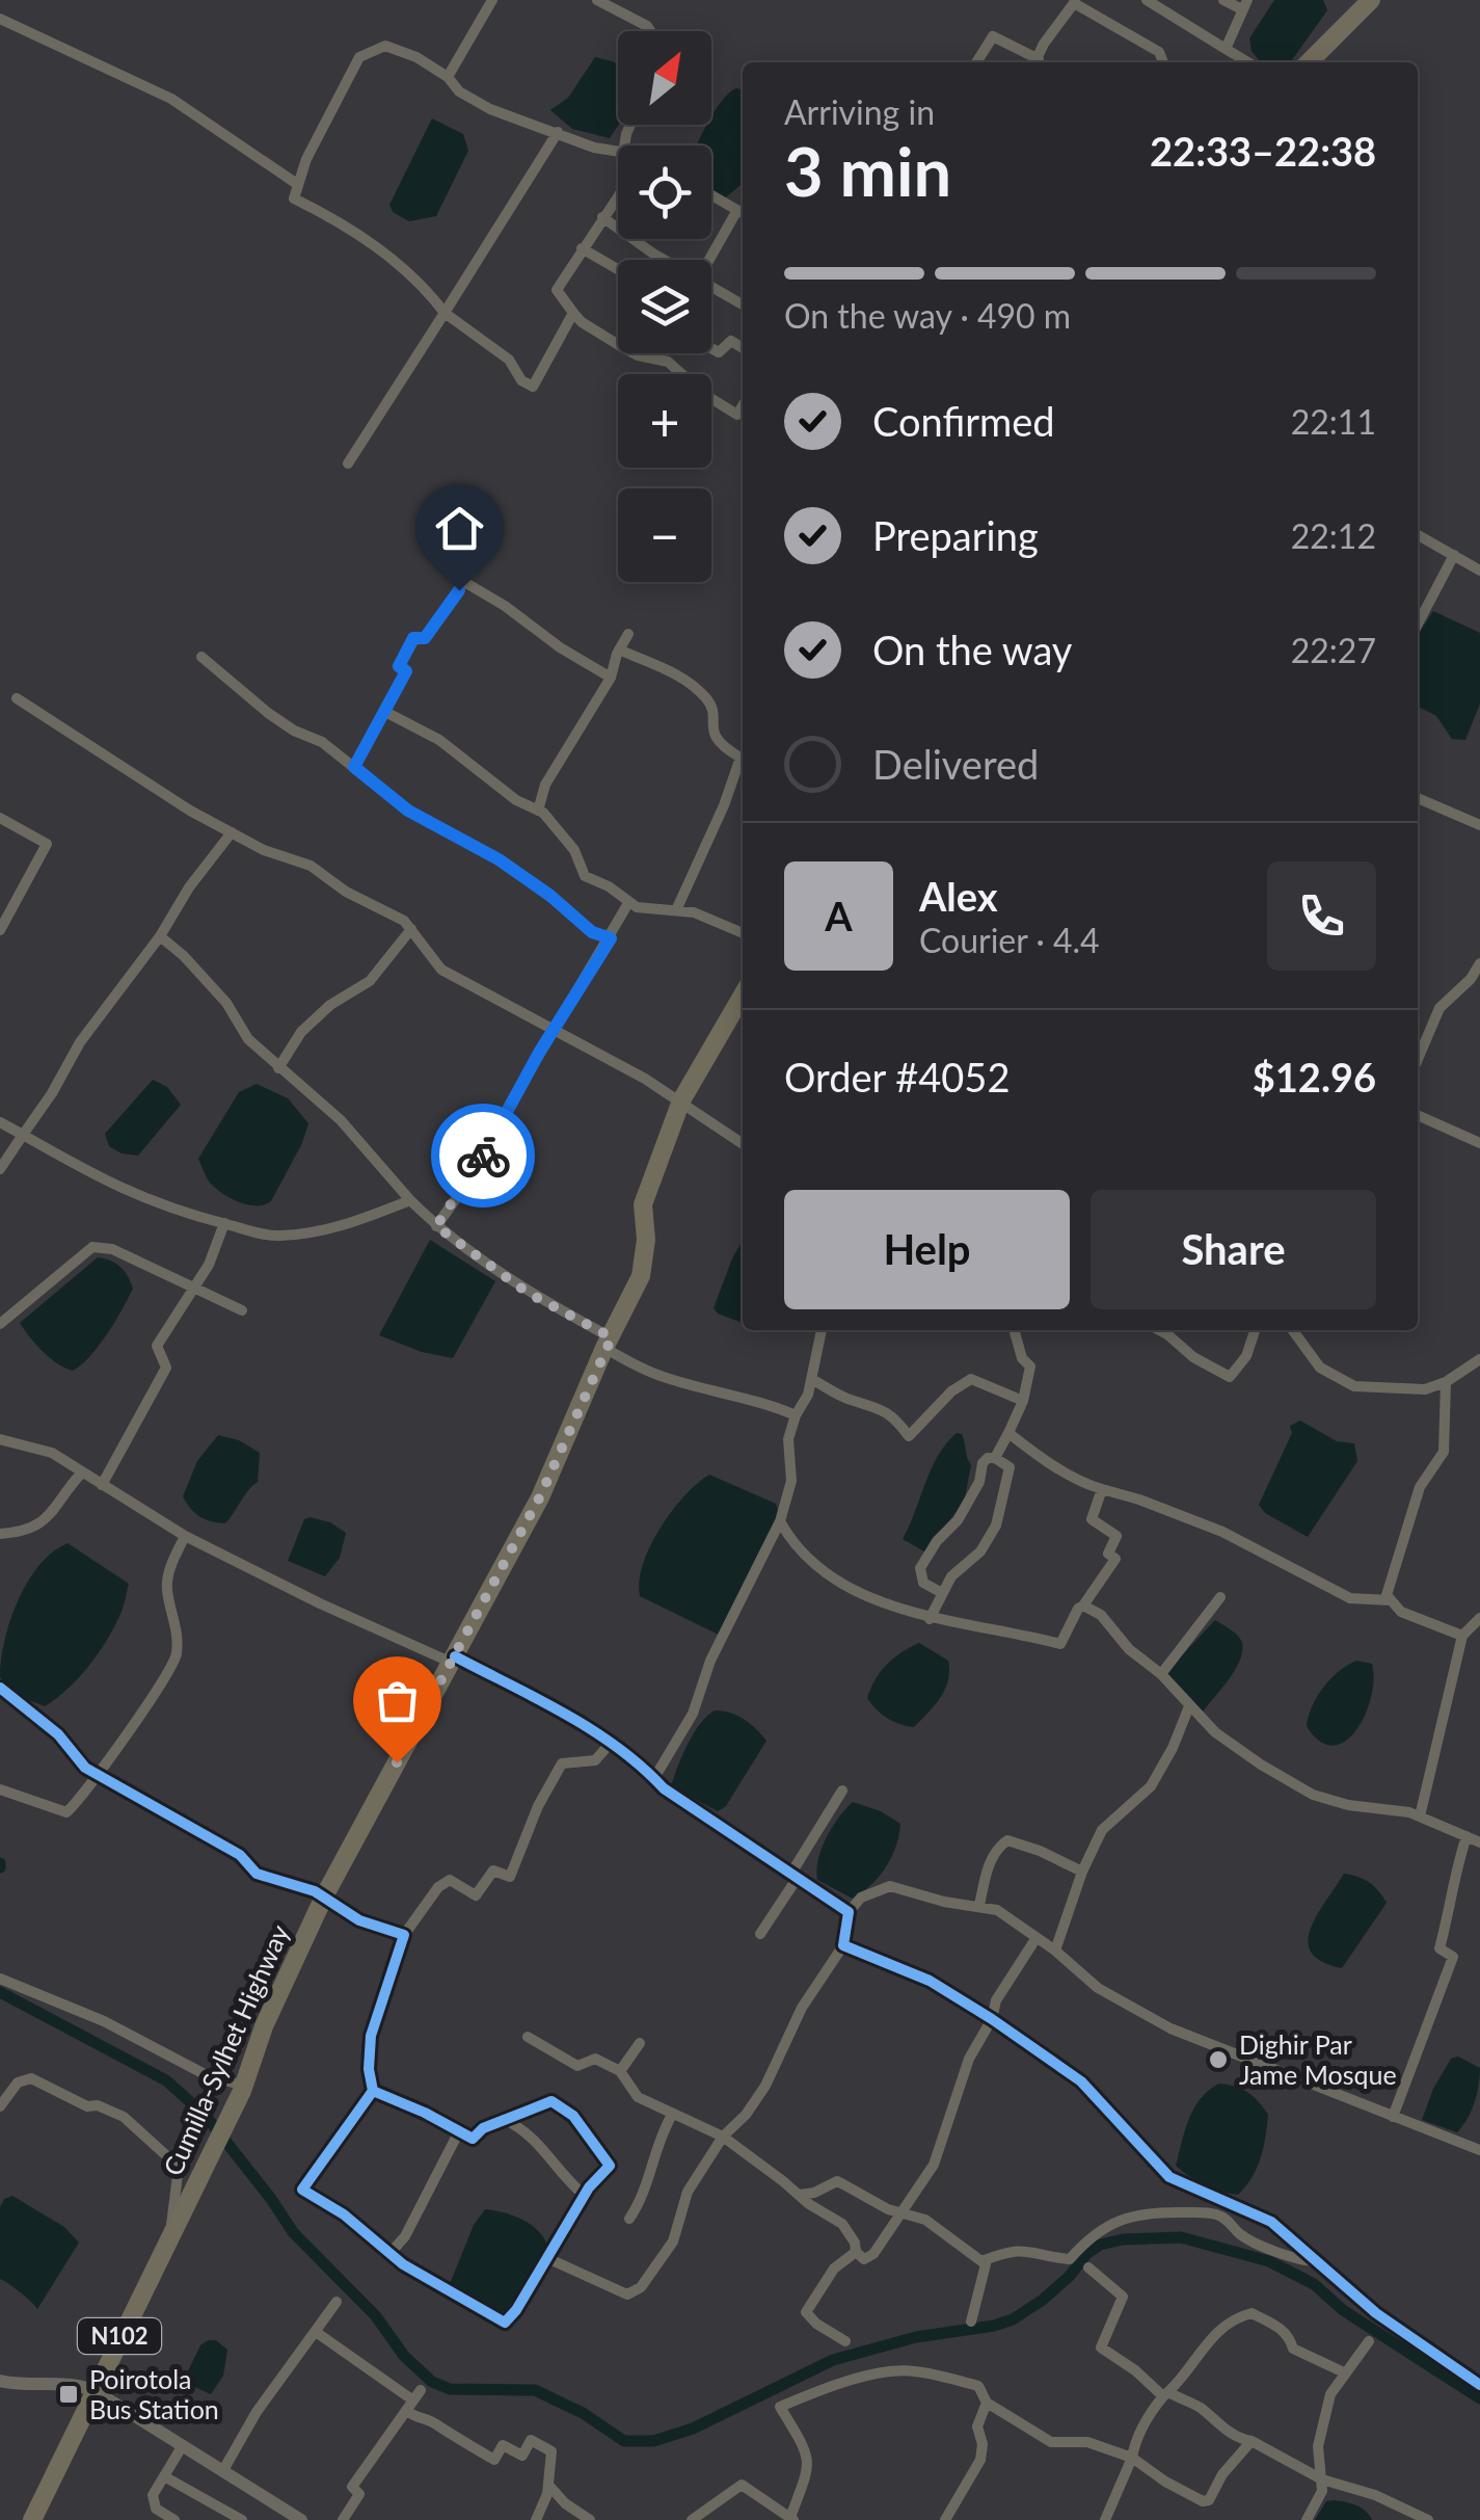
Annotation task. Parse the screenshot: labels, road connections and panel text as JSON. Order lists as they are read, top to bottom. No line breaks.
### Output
{"streets":{"highway":["Cumilla-Sylhet Highway","N102"]},"places":{"other":["Dighir Par Jame Mosque"],"transit":["Poirotola Bus Station"]},"north":"top right","page":{"map_buttons":["+","−"],"heading":["3 min","Arriving in","22:33–22:38"],"panel":["Alex","Courier · 4.4","Order #4052","$12.96"],"bar":"On the way · 490 m","list":[["Confirmed","22:11"],["Preparing","22:12"],["On the way","22:27"],"Delivered"],"round":"A","buttons":["Help","Share"]}}
